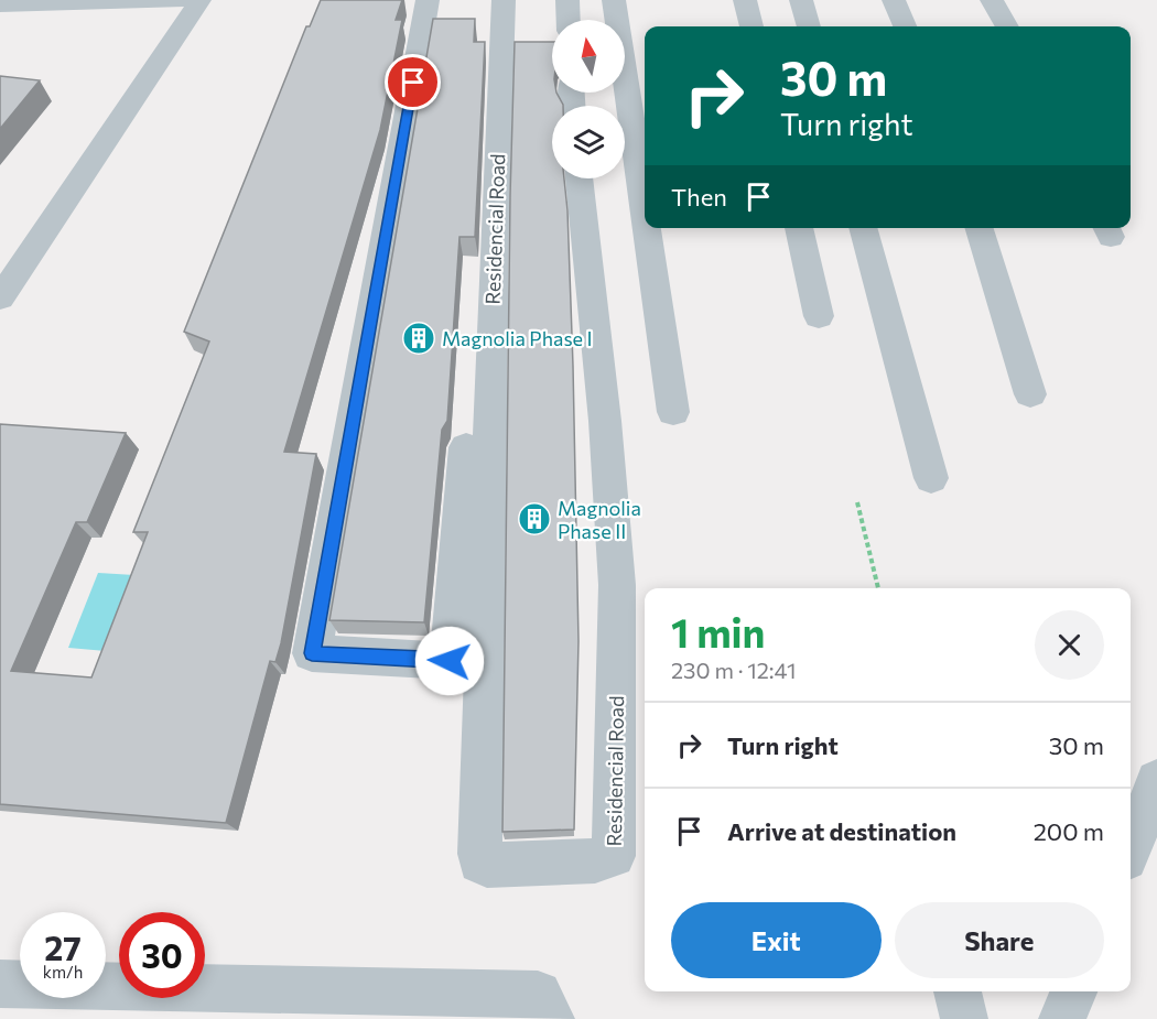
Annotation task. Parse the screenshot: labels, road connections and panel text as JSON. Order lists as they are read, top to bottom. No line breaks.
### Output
{"streets":{"street":["Residencial Road"]},"places":{"building":["Magnolia Phase I","Magnolia Phase II"]},"north":"top","page":{"turn":["30 m","Turn right"],"then":"Then","heading":["1 min","230 m · 12:41"],"list":[{"name":"Turn right","value":"30 m"},{"name":"Arrive at destination","value":"200 m"}],"buttons":["Exit","Share"],"speed":"27 km/h","limit":"30"}}
